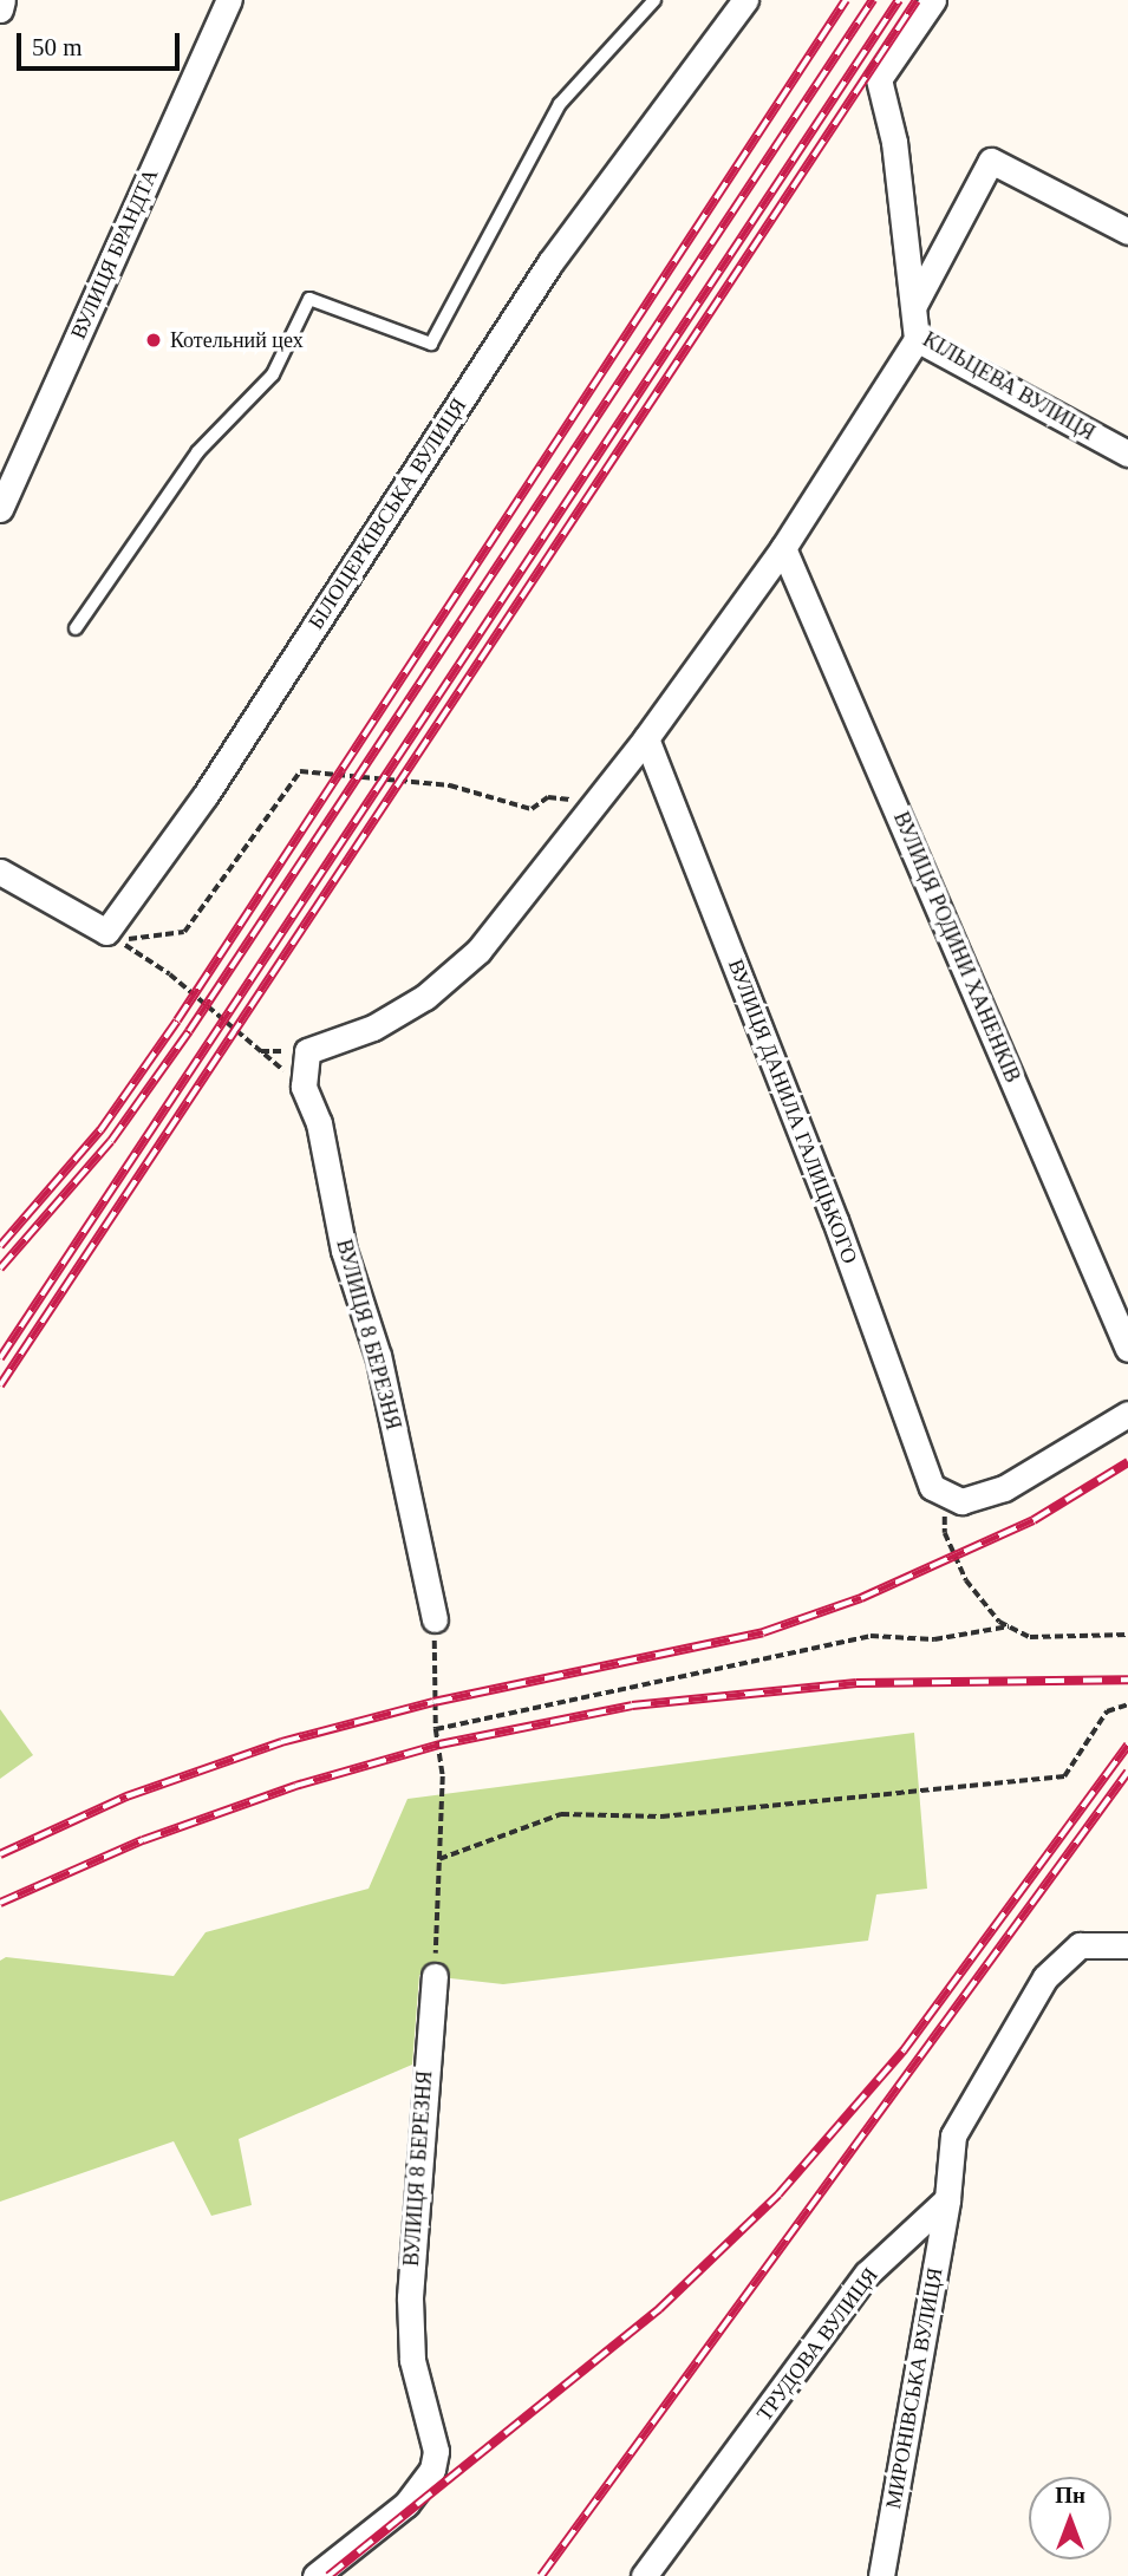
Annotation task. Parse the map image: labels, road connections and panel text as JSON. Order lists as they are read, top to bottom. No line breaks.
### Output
{"streets":{"street":["ВУЛИЦЯ БРАНДТА","КІЛЬЦЕВА ВУЛИЦЯ","БІЛОЦЕРКІВСЬКА ВУЛИЦЯ","ВУЛИЦЯ РОДИНИ ХАНЕНКІВ","ВУЛИЦЯ ДАНИЛА ГАЛИЦЬКОГО","ВУЛИЦЯ 8 БЕРЕЗНЯ","ТРУДОВА ВУЛИЦЯ","МИРОНІВСЬКА ВУЛИЦЯ"]},"crossings":[["ТРУДОВА ВУЛИЦЯ","МИРОНІВСЬКА ВУЛИЦЯ"]],"places":["Котельний цех"],"scale_bar":"50 m","north":"top"}
